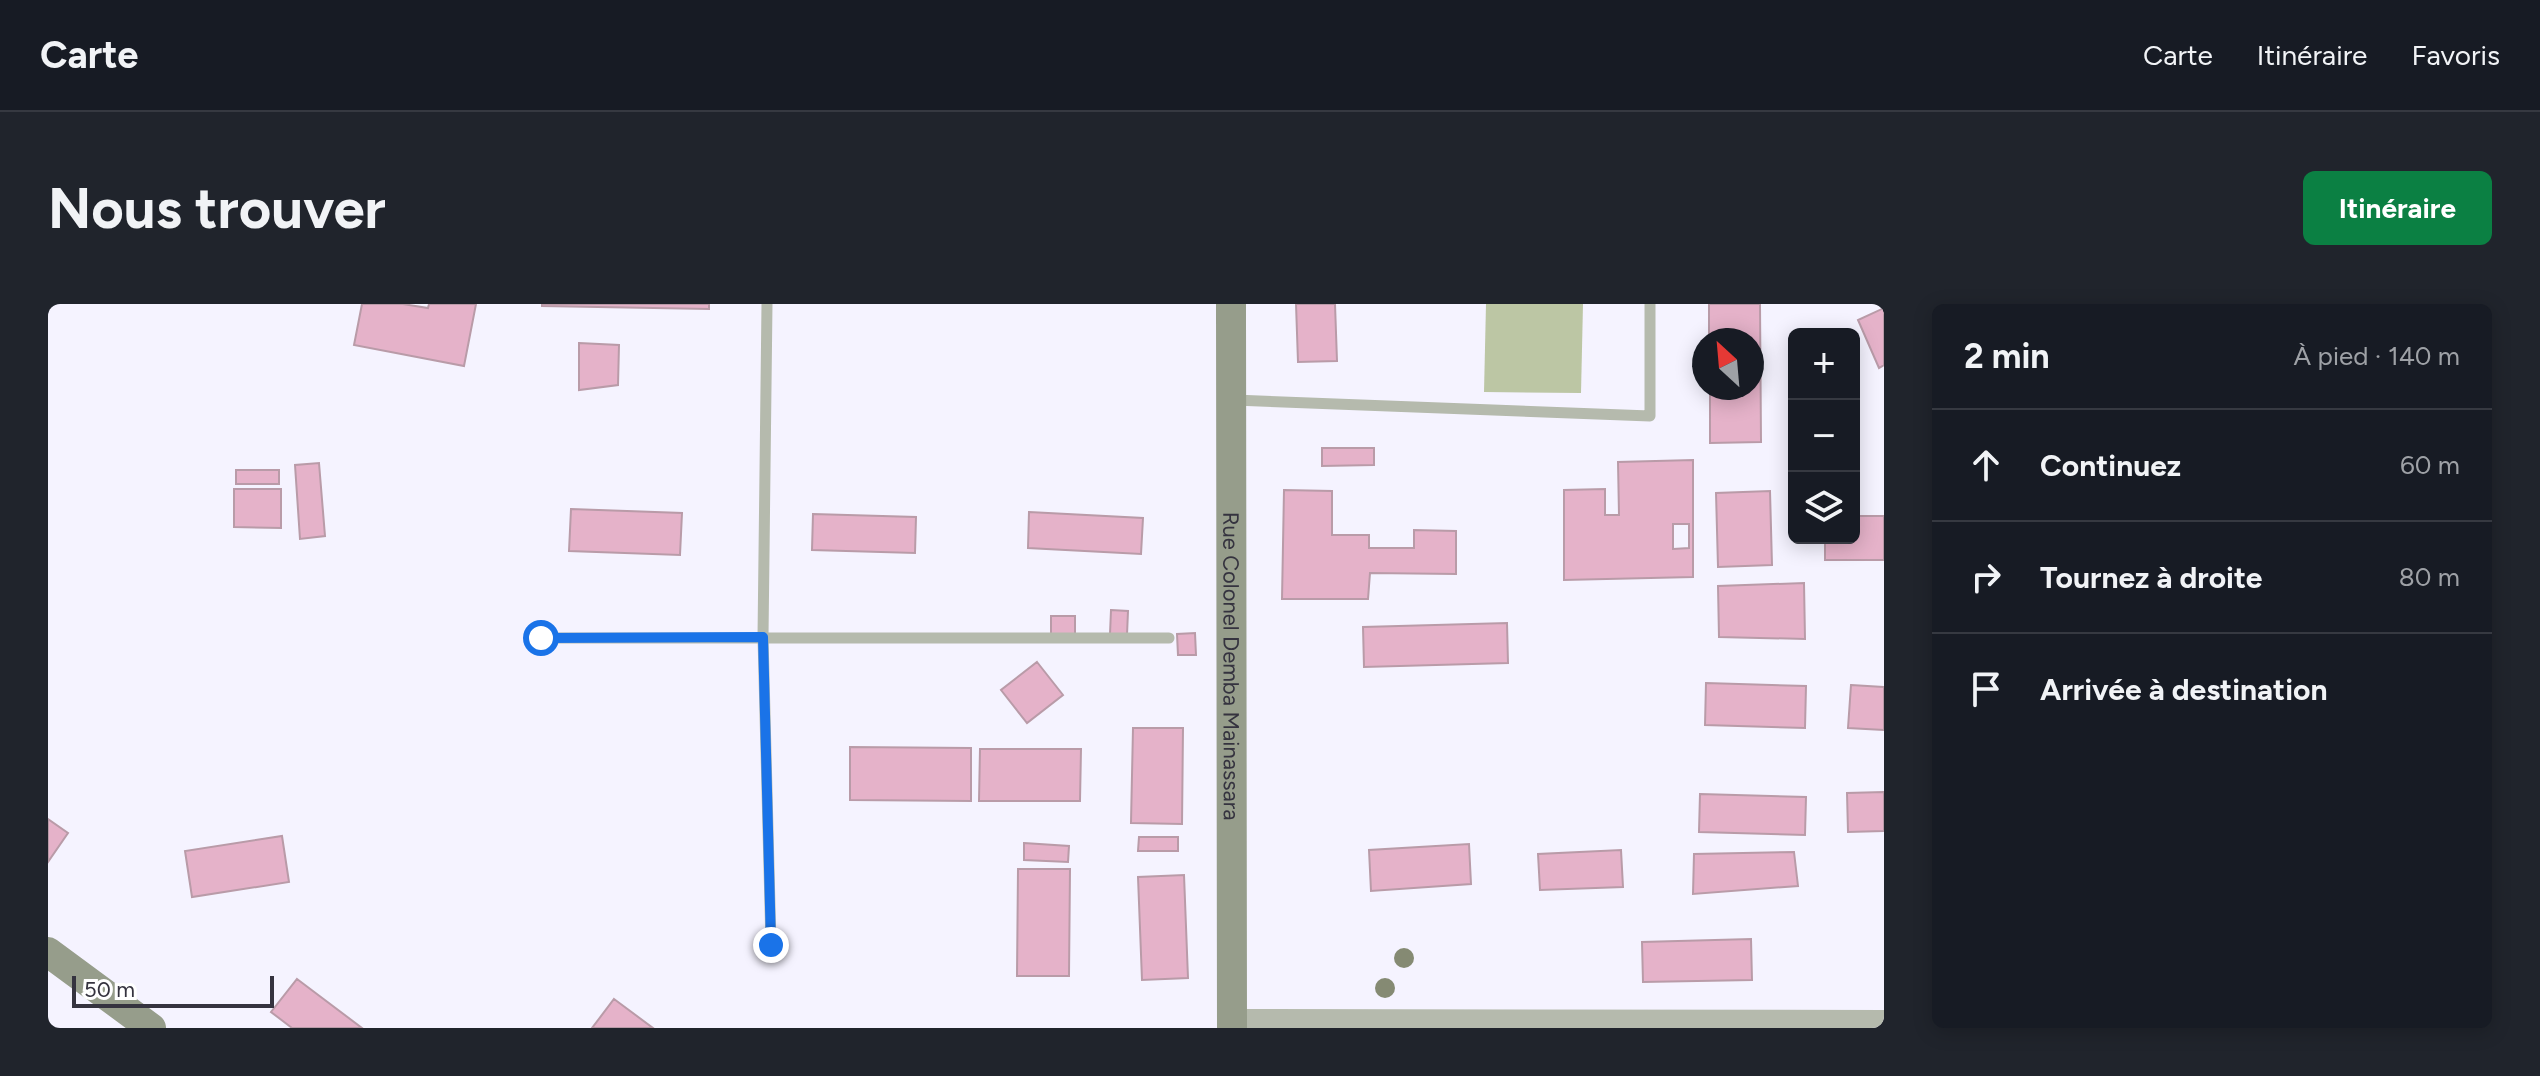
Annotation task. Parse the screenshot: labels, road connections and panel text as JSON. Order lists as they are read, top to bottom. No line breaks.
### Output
{"streets":{"street":["Rue Colonel Demba Mainassara"]},"scale_bar":"50 m","north":"top left","page":{"header":"Carte","nav":["Carte","Itinéraire","Favoris"],"buttons":"Itinéraire","title":"Nous trouver","heading":["2 min","À pied · 140 m"],"map_buttons":["+","−"],"list":[["Continuez","60 m"],["Tournez à droite","80 m"],"Arrivée à destination"],"scale":"50 m"}}
